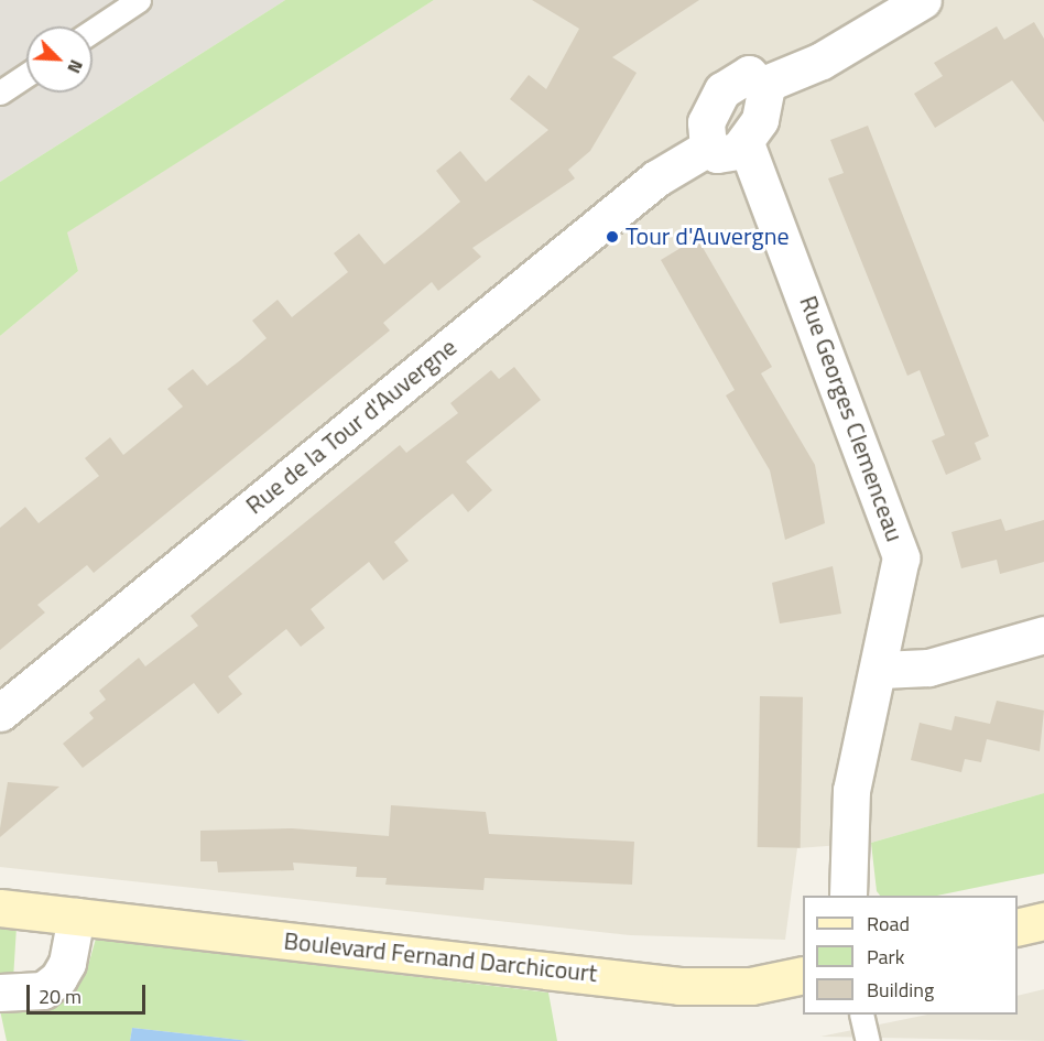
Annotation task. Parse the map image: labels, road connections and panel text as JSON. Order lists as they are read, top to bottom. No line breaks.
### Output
{"streets":{"main road":["Boulevard Fernand Darchicourt"],"street":["Rue Georges Clemenceau","Rue de la Tour d'Auvergne"]},"places":["Tour d'Auvergne"],"legend":["Road","Park","Building"],"scale_bar":"20 m","north":"bottom right"}
